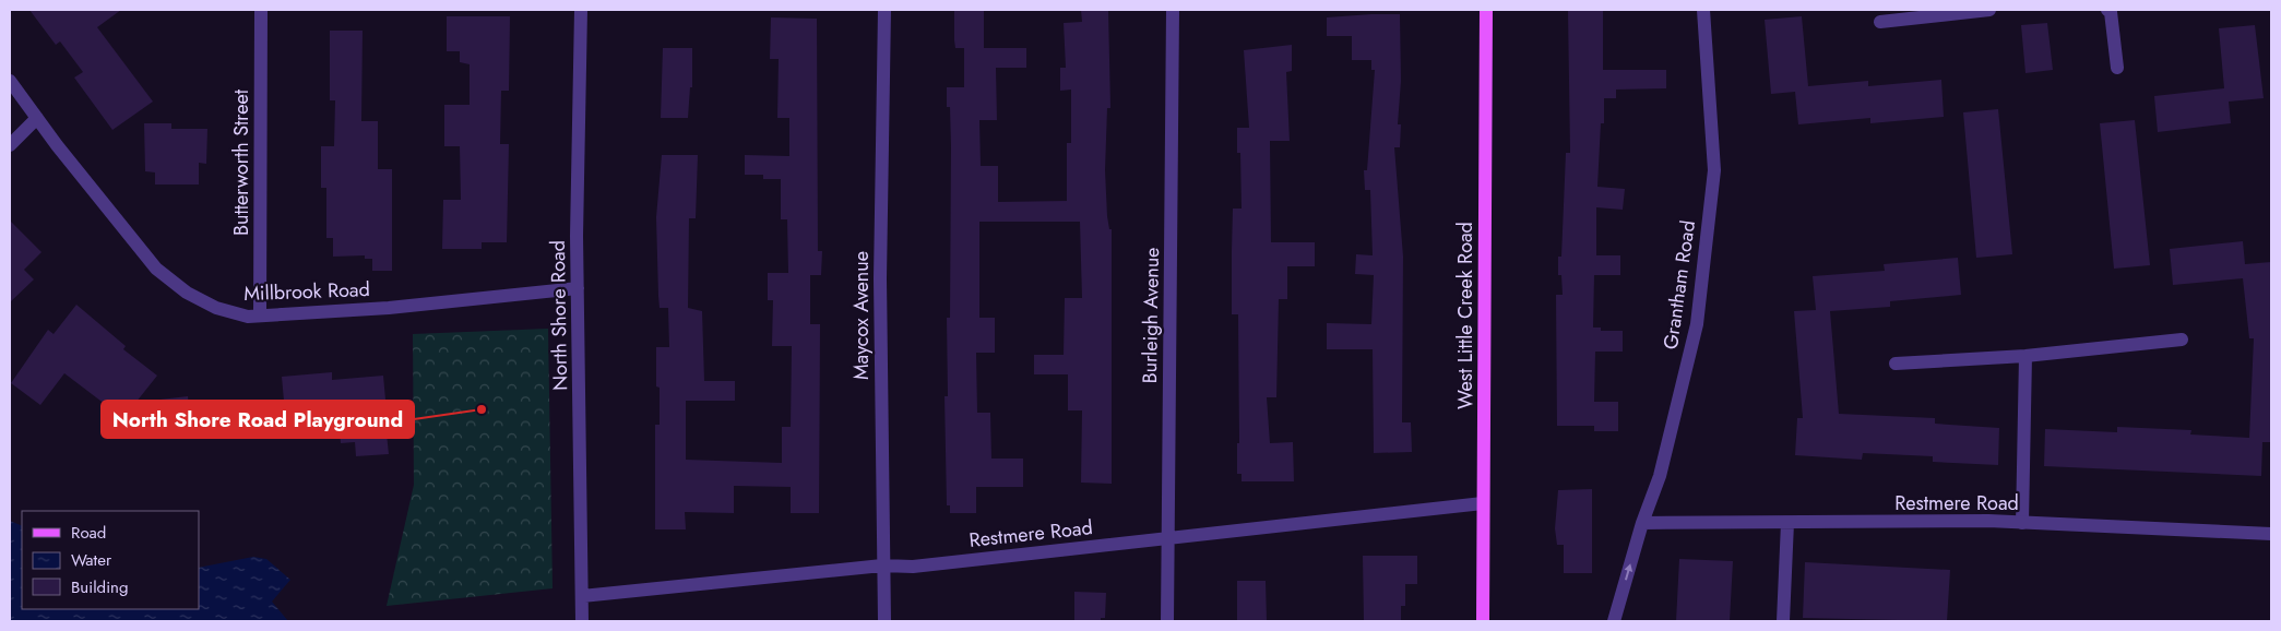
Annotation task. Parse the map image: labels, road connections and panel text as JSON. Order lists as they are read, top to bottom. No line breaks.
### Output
{"streets":{"main road":["West Little Creek Road"],"street":["Butterworth Street","Grantham Road","Millbrook Road","North Shore Road","Maycox Avenue","Burleigh Avenue","Restmere Road"]},"crossings":[["Butterworth Street","Millbrook Road"],["Grantham Road","Restmere Road"],["Millbrook Road","North Shore Road"],["North Shore Road","Restmere Road"],["Maycox Avenue","Restmere Road"],["Burleigh Avenue","Restmere Road"],["West Little Creek Road","Restmere Road"]],"places":["North Shore Road Playground"],"legend":["Road","Water","Building"]}
